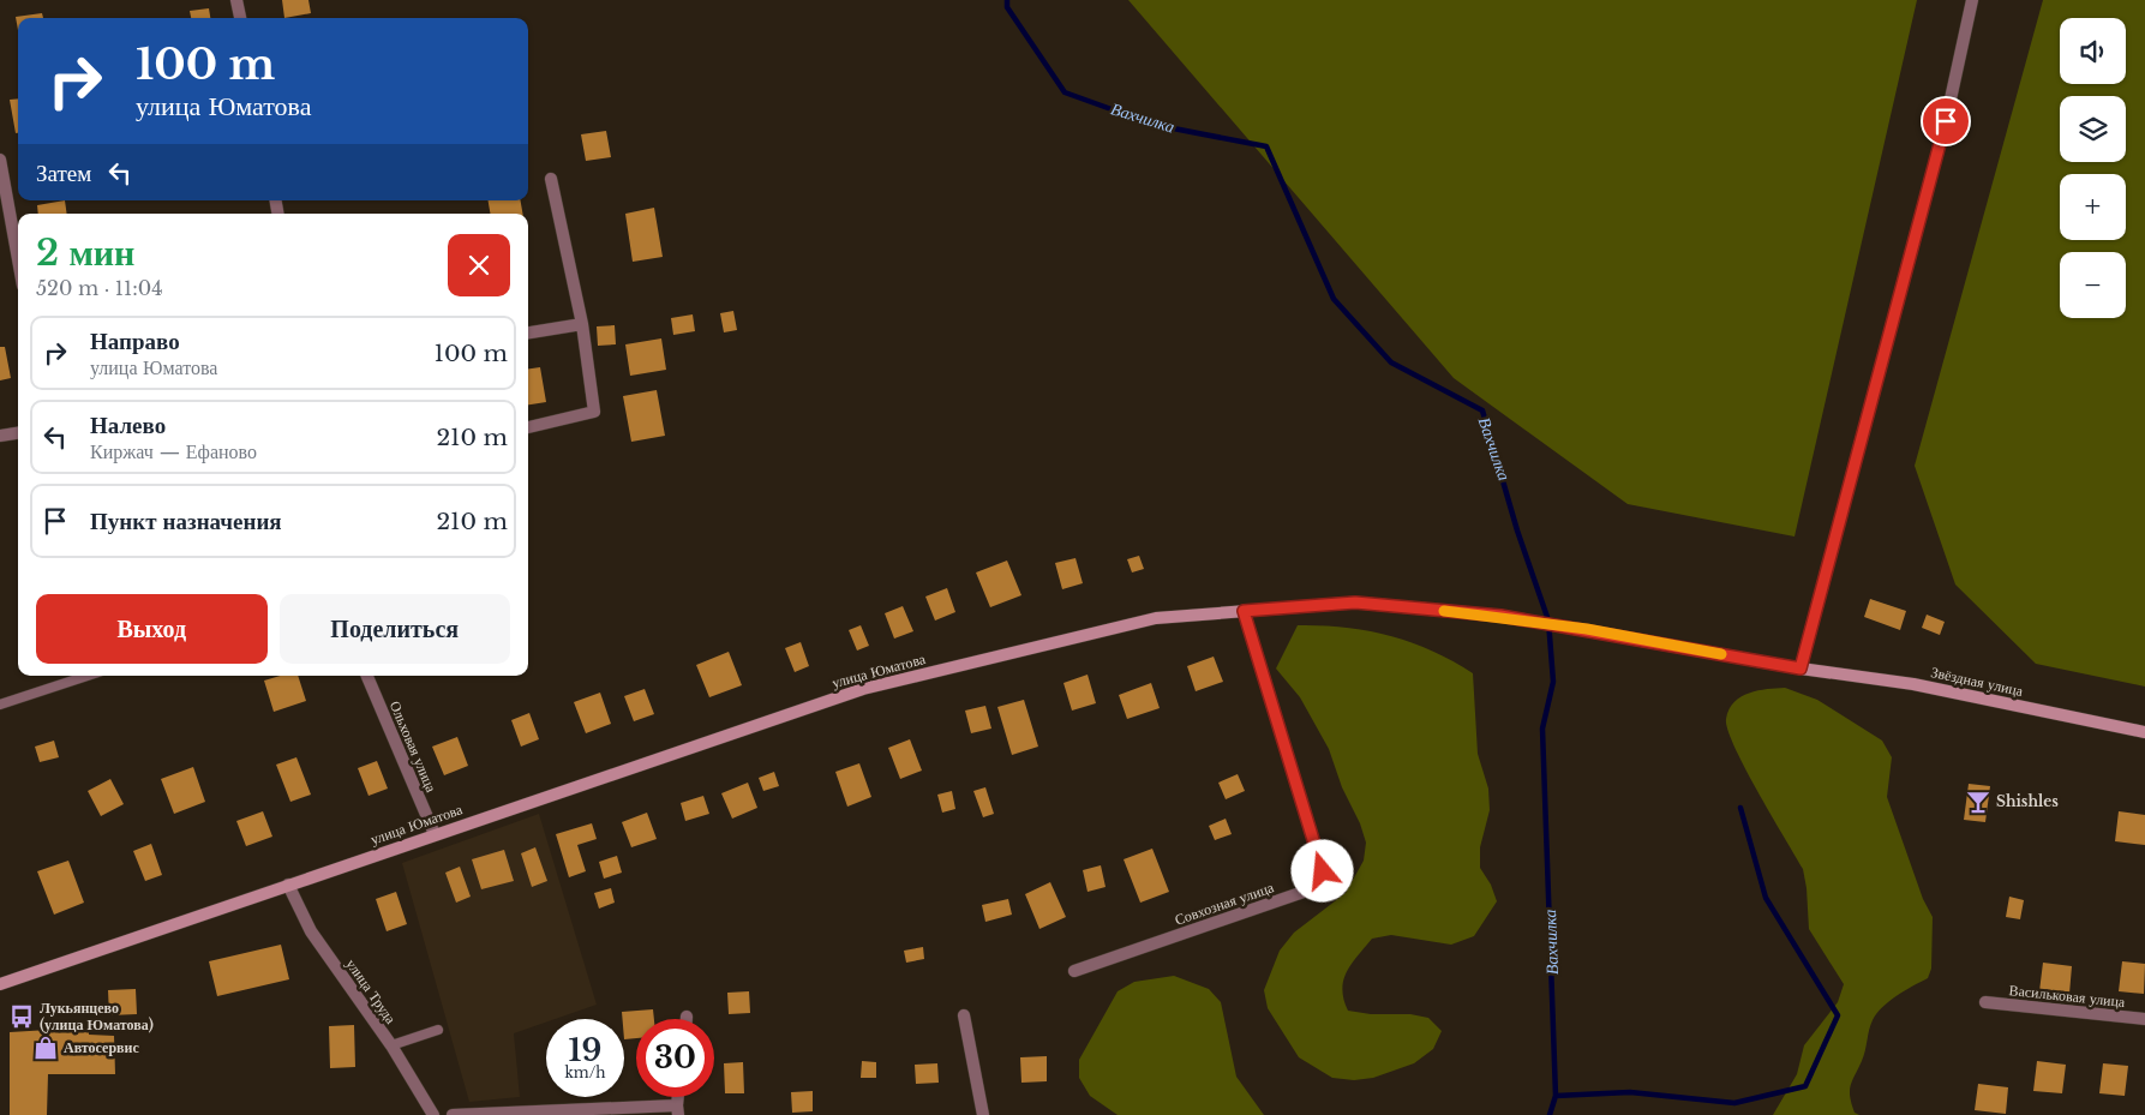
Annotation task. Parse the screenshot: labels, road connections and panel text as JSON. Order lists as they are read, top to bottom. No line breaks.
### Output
{"streets":{"main road":["улица Юматова","Звёздная улица"],"street":["Ольховая улица","Совхозная улица","улица Труда","Васильковая улица"]},"crossings":[["улица Юматова","Звёздная улица"],["улица Юматова","Ольховая улица"],["улица Юматова","Совхозная улица"],["улица Юматова","улица Труда"]],"water":["Вахчилка"],"places":{"bar":["Shishles"],"bus stop":["Лукьянцево (улица Юматова)"],"shop":["Автосервис"]},"page":{"map_buttons":["+","−"],"turn":["100 m","улица Юматова"],"then":"Затем","heading":["2 мин","520 m · 11:04"],"list":[{"name":"Направо","note":"улица Юматова","value":"100 m"},{"name":"Налево","note":"Киржач — Ефаново","value":"210 m"},{"name":"Пункт назначения","value":"210 m"}],"buttons":["Выход","Поделиться"],"speed":"19 km/h","limit":"30"}}
